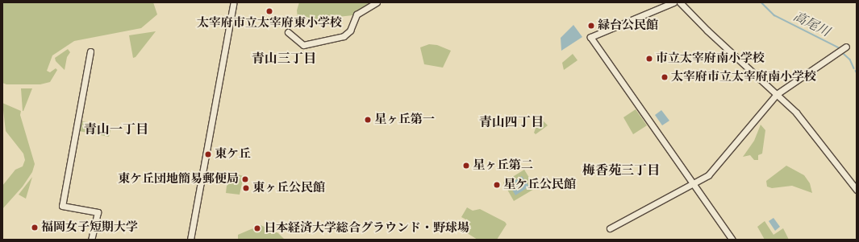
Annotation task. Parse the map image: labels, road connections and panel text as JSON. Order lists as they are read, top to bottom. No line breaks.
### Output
{"districts":["青山三丁目","青山四丁目","青山一丁目","梅香苑三丁目"],"water":["高尾川"],"places":["太宰府市立太宰府東小学校","緑台公民館","市立太宰府南小学校","太宰府市立太宰府南小学校","星ヶ丘第一","東ケ丘","星ヶ丘第二","東ケ丘団地簡易郵便局","星ケ丘公民館","東ヶ丘公民館","福岡女子短期大学","日本経済大学総合グラウンド・野球場"]}
